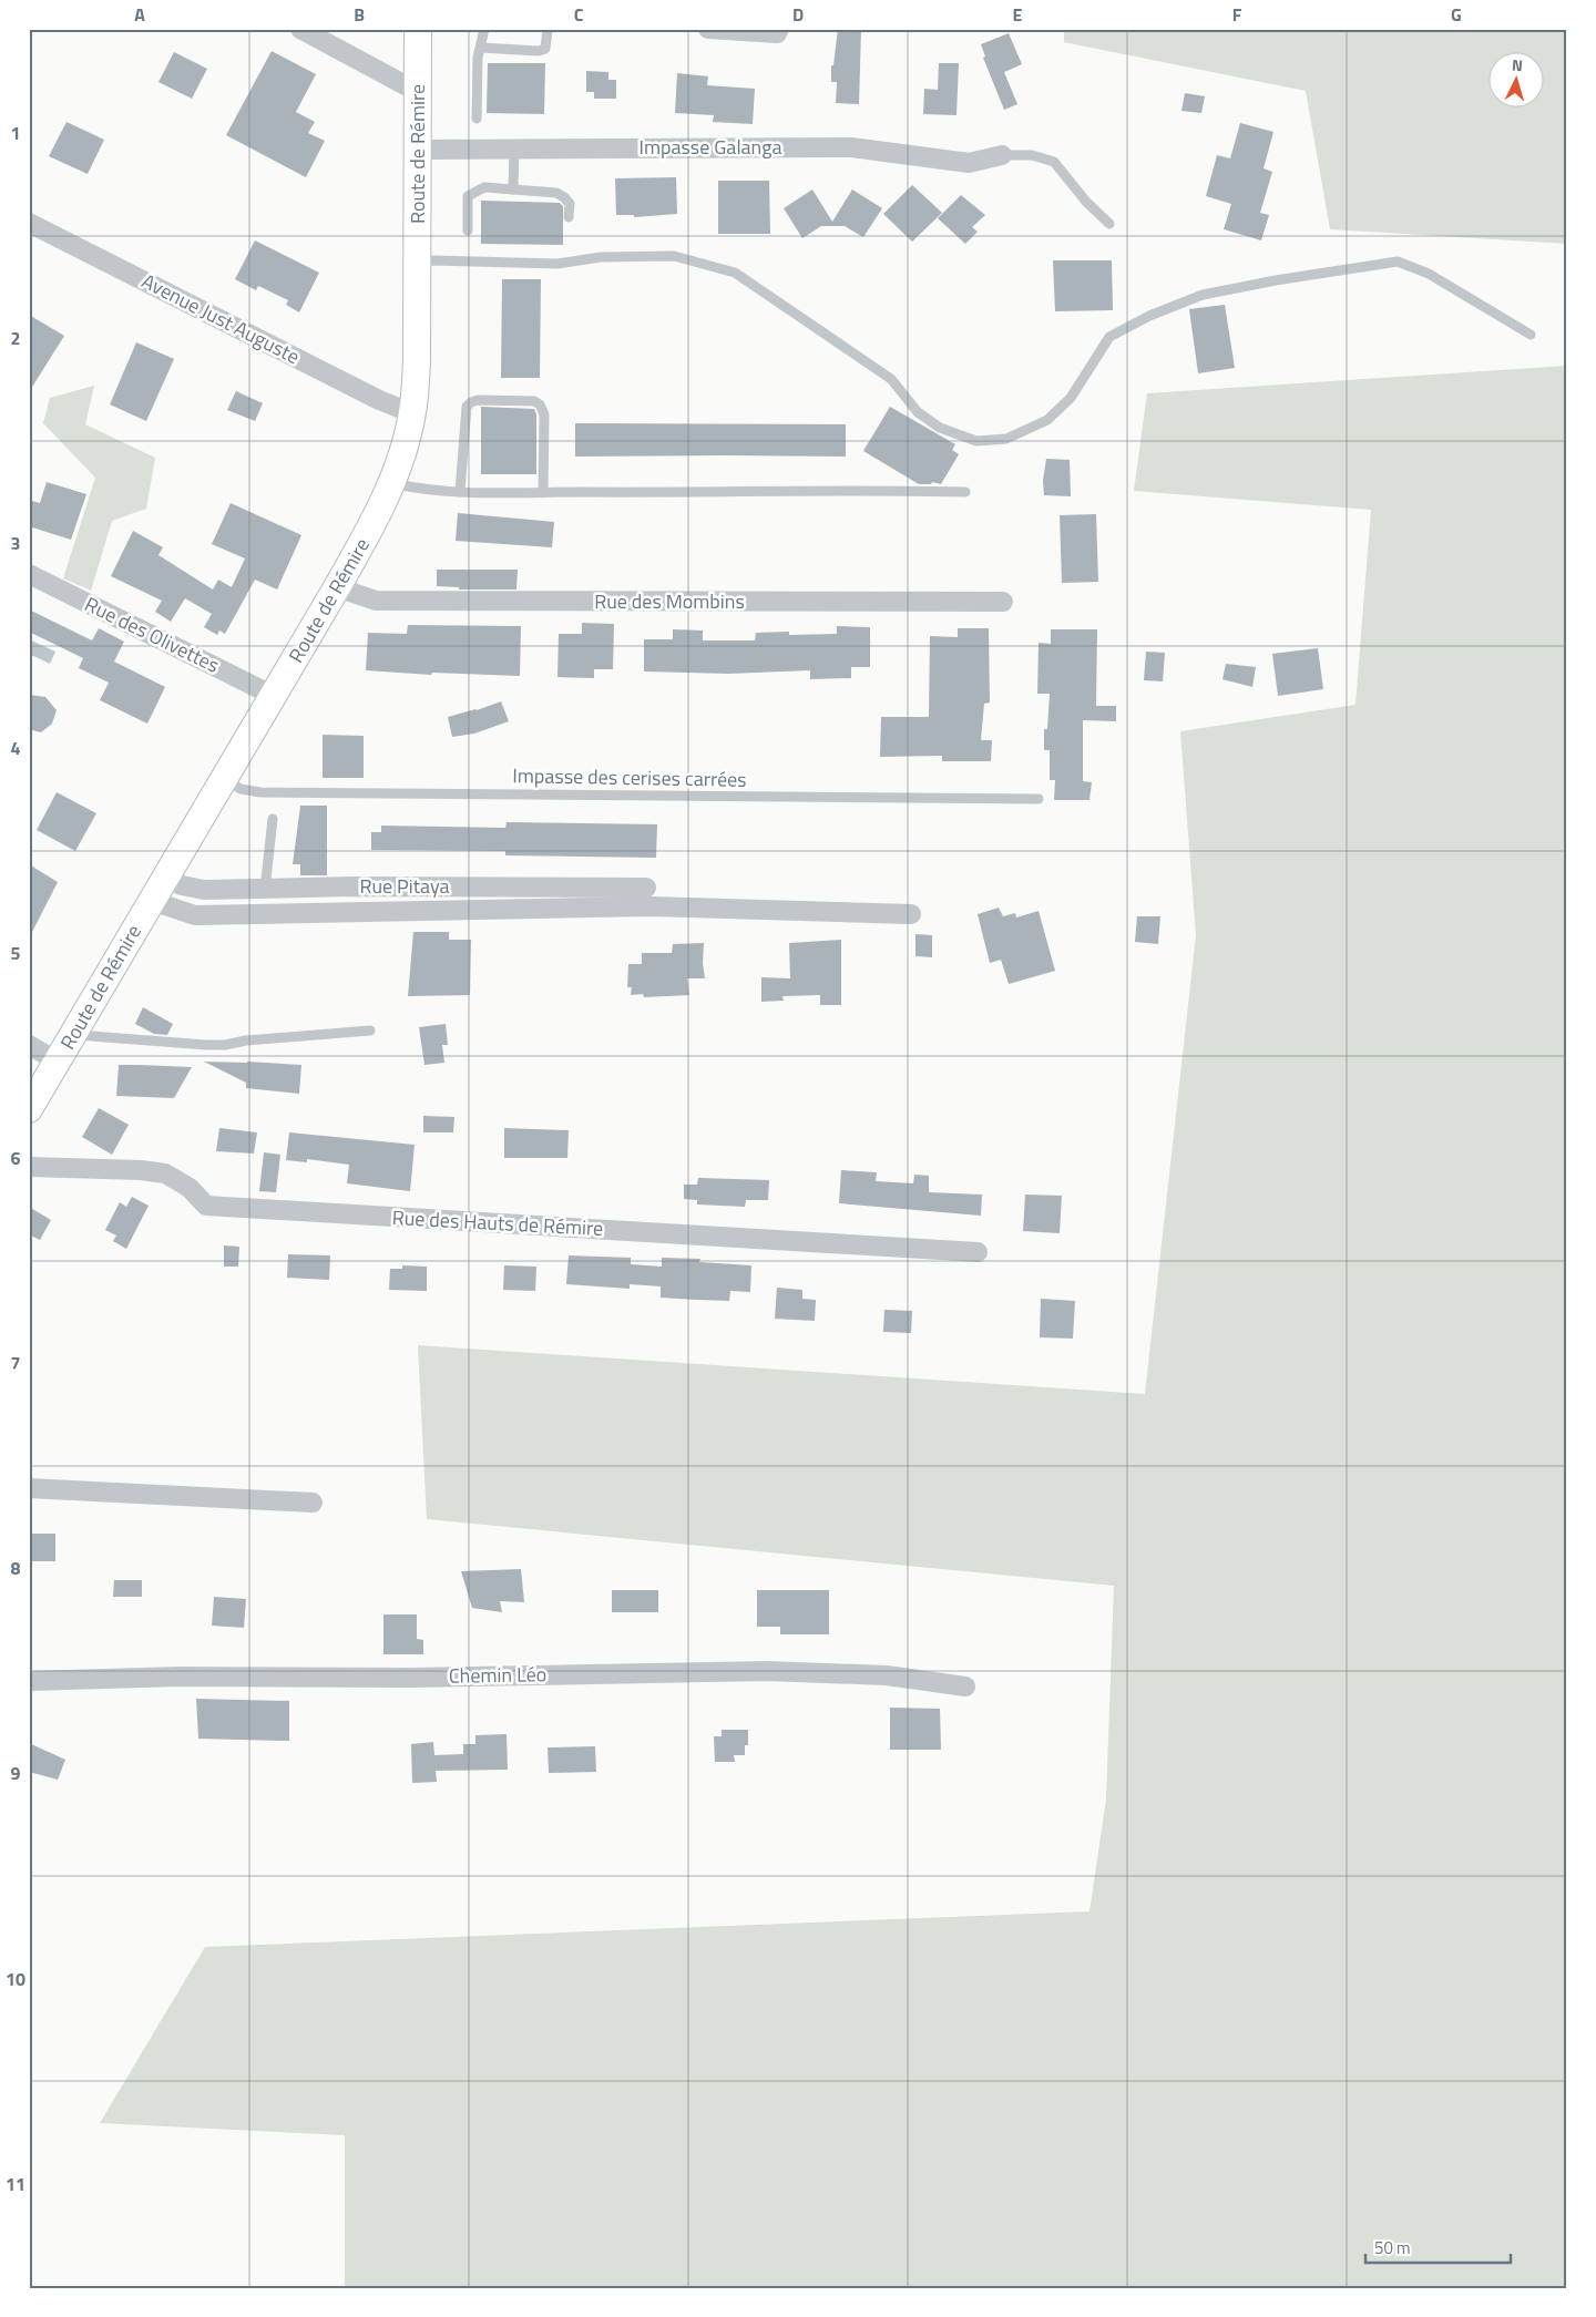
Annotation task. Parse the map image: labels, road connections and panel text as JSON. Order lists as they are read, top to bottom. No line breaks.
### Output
{"streets":{"main road":["Route de Rémire"],"street":["Impasse Galanga","Avenue Just Auguste","Rue des Mombins","Rue des Olivettes","Rue Pitaya","Rue des Hauts de Rémire","Chemin Léo"],"lane":["Impasse des cerises carrées"]},"crossings":[["Impasse Galanga","Route de Rémire"],["Route de Rémire","Avenue Just Auguste"],["Route de Rémire","Rue des Mombins"],["Route de Rémire","Rue des Olivettes"],["Route de Rémire","Impasse des cerises carrées"],["Route de Rémire","Rue Pitaya"]],"scale_bar":"50 m","north":"top","grid":{"columns":["A","B","C","D","E","F","G"],"rows":["1","2","3","4","5","6","7","8","9","10","11"]}}
